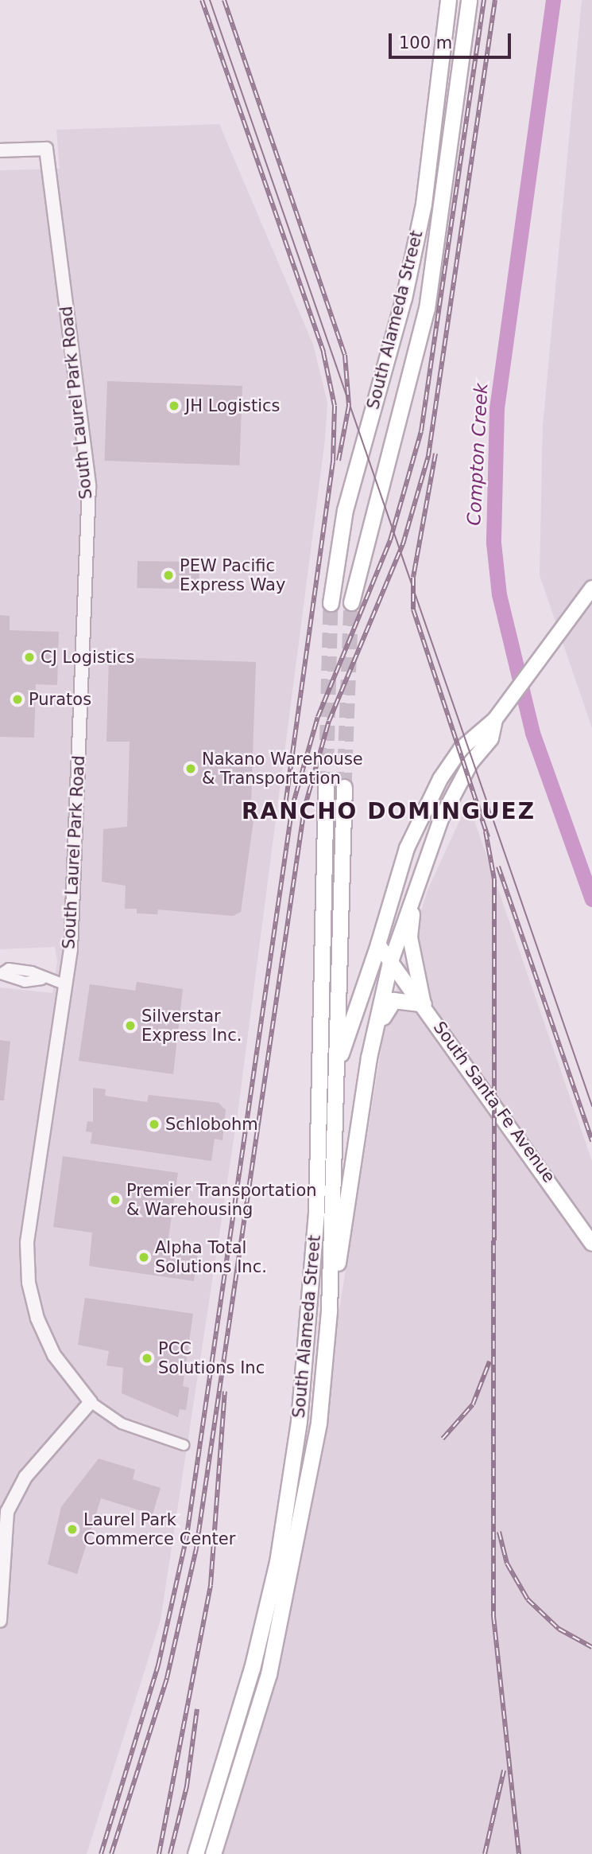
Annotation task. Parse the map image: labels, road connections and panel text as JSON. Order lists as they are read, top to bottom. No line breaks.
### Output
{"streets":{"main road":["South Alameda Street","South Santa Fe Avenue"],"street":["South Laurel Park Road"]},"districts":["RANCHO DOMINGUEZ"],"water":["Compton Creek"],"places":["JH Logistics","PEW Pacific Express Way","CJ Logistics","Puratos","Nakano Warehouse & Transportation","Silverstar Express Inc.","Schlobohm","Premier Transportation & Warehousing","Alpha Total Solutions Inc.","PCC Solutions Inc","Laurel Park Commerce Center"],"scale_bar":"100 m"}
